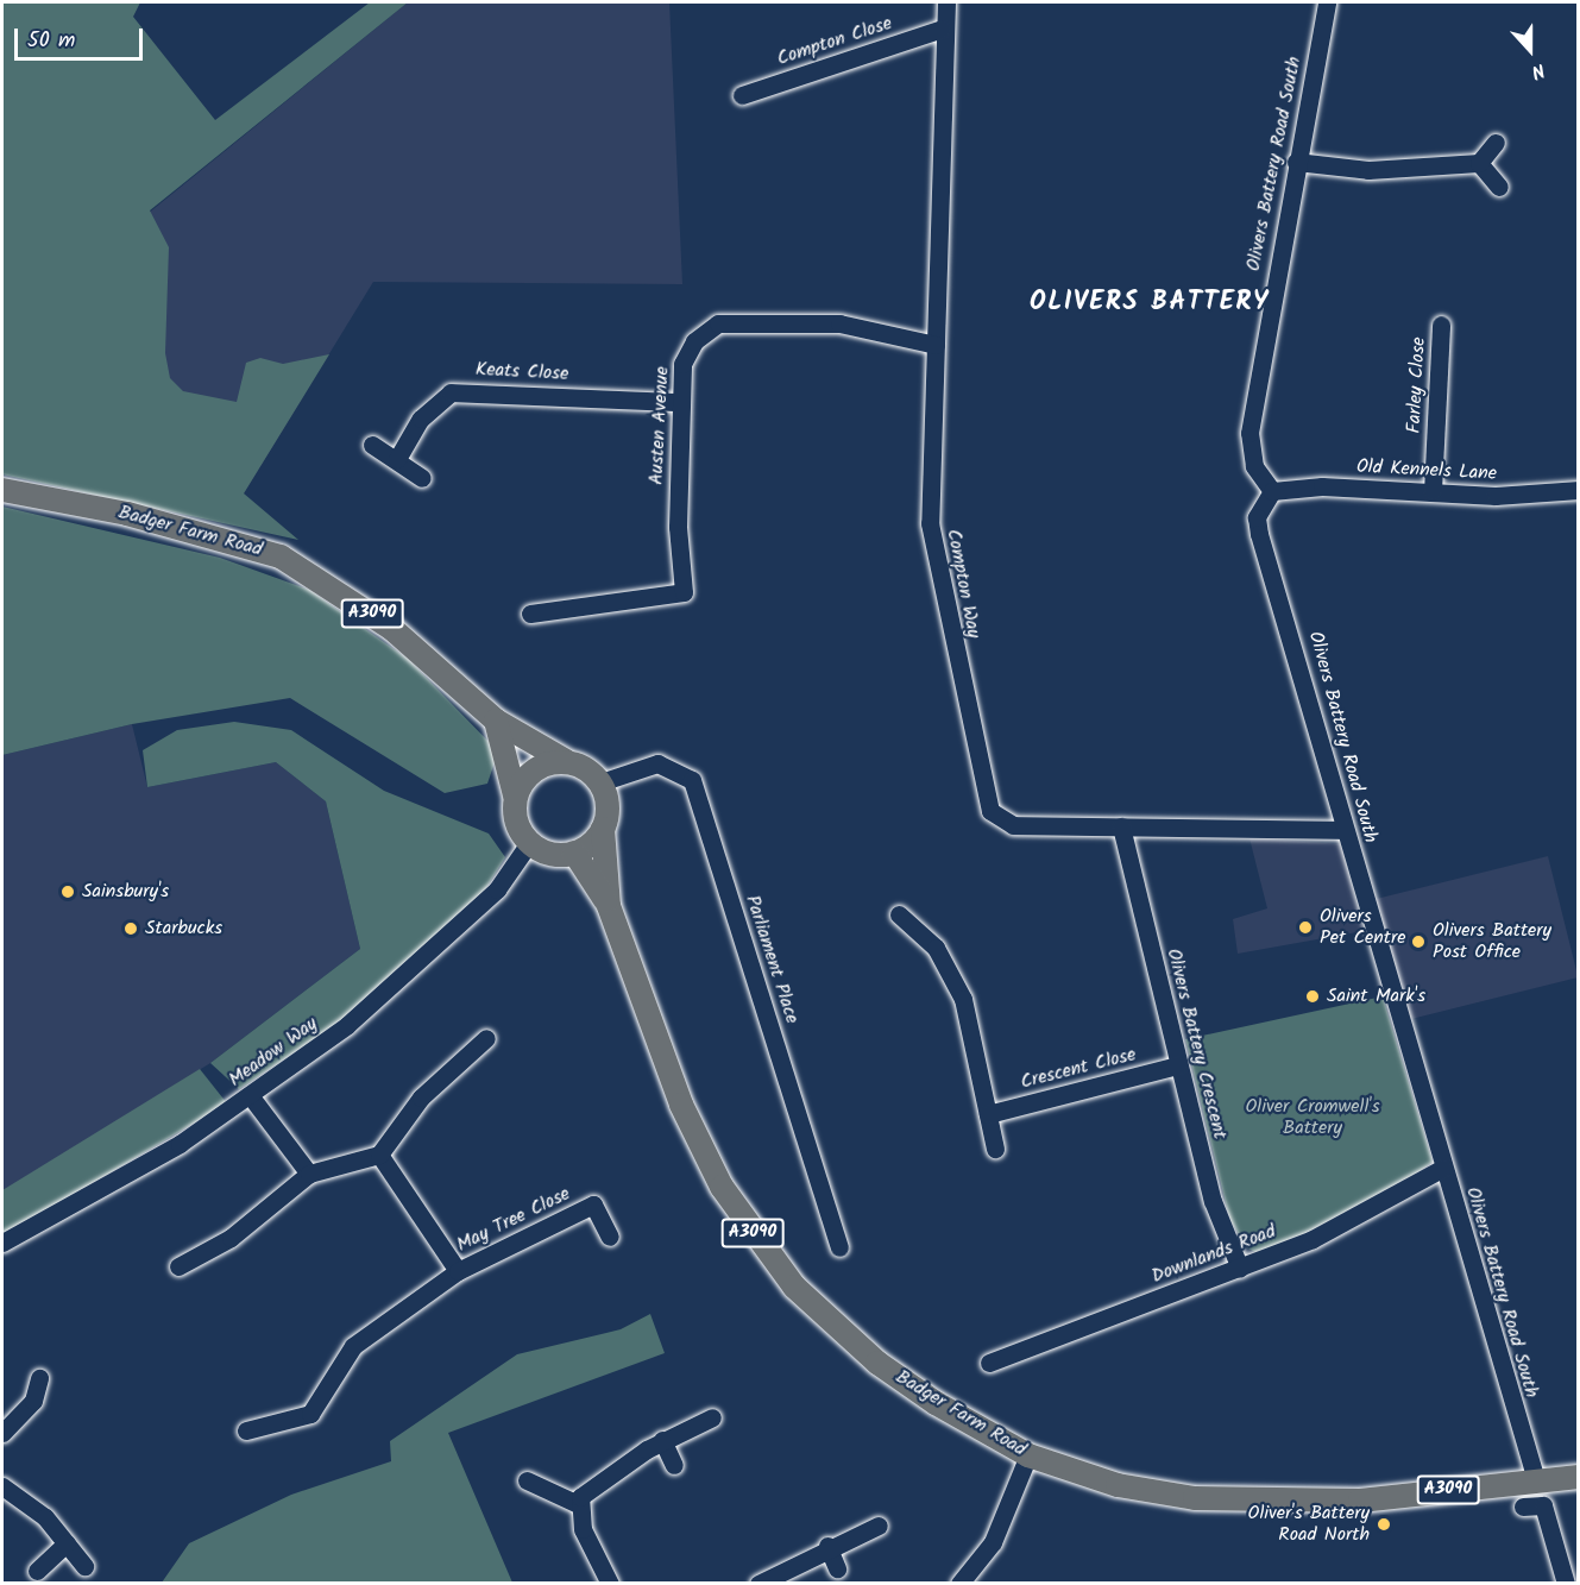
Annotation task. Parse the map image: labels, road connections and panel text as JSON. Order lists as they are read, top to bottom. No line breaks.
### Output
{"streets":{"main road":["Badger Farm Road","A3090"],"street":["Compton Close","Olivers Battery Road South","Keats Close","Farley Close","Austen Avenue","Old Kennels Lane","Compton Way","Parliament Place","Olivers Battery Crescent","Meadow Way","Crescent Close","May Tree Close","Downlands Road"]},"crossings":[["Compton Close","Compton Way"],["Olivers Battery Road South","Old Kennels Lane"],["Olivers Battery Road South","Badger Farm Road"],["Olivers Battery Road South","Compton Way"],["Olivers Battery Road South","Downlands Road"],["Keats Close","Austen Avenue"],["Farley Close","Old Kennels Lane"],["Austen Avenue","Compton Way"],["Badger Farm Road","Parliament Place"],["Badger Farm Road","Meadow Way"],["Compton Way","Olivers Battery Crescent"],["Parliament Place","Meadow Way"],["Olivers Battery Crescent","Crescent Close"],["Olivers Battery Crescent","Downlands Road"]],"districts":["OLIVERS BATTERY"],"parks":["Oliver Cromwell's Battery"],"places":["Sainsbury's","Olivers Pet Centre","Starbucks","Olivers Battery Post Office","Saint Mark's","Oliver's Battery Road North"],"scale_bar":"50 m","north":"bottom"}
